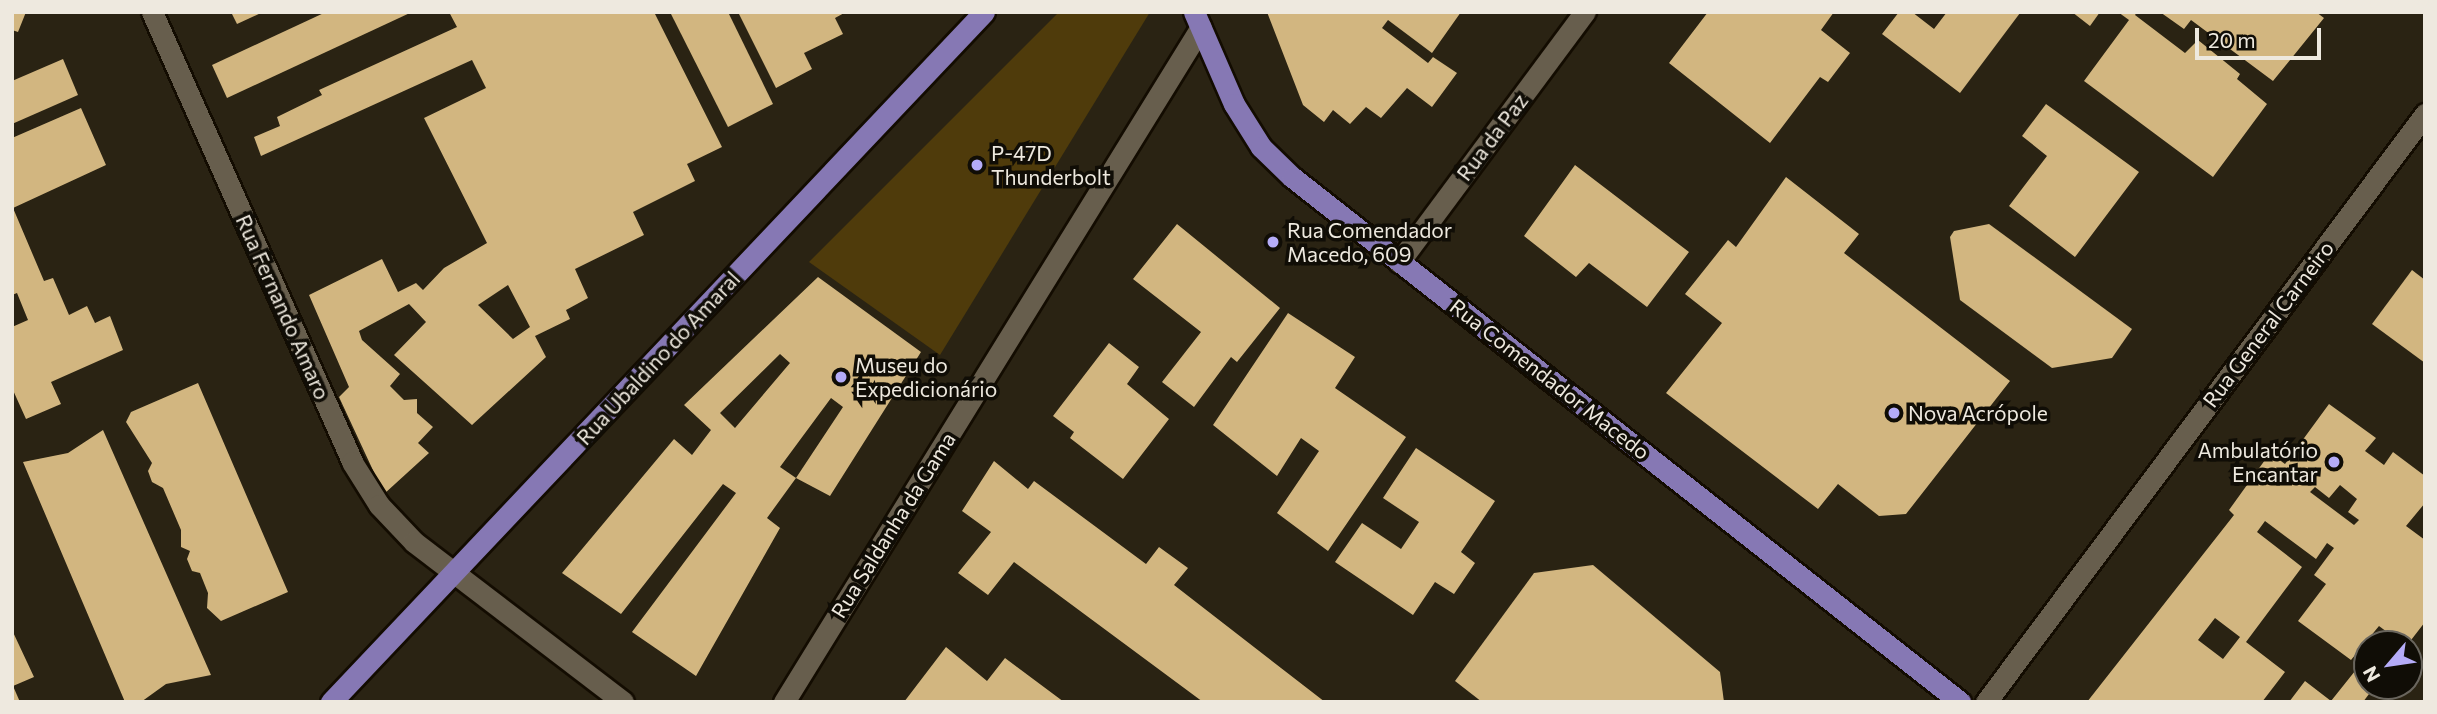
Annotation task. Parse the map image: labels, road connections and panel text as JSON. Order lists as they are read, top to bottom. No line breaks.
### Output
{"streets":{"main road":["Rua Ubaldino do Amaral","Rua Comendador Macedo"],"street":["Rua da Paz","Rua Fernando Amaro","Rua General Carneiro","Rua Saldanha da Gama"]},"crossings":[["Rua da Paz","Rua Comendador Macedo"],["Rua Fernando Amaro","Rua Ubaldino do Amaral"],["Rua Comendador Macedo","Rua Saldanha da Gama"]],"places":["P-47D Thunderbolt","Rua Comendador Macedo, 609","Museu do Expedicionário","Nova Acrópole","Ambulatório Encantar"],"scale_bar":"20 m","north":"bottom left"}
